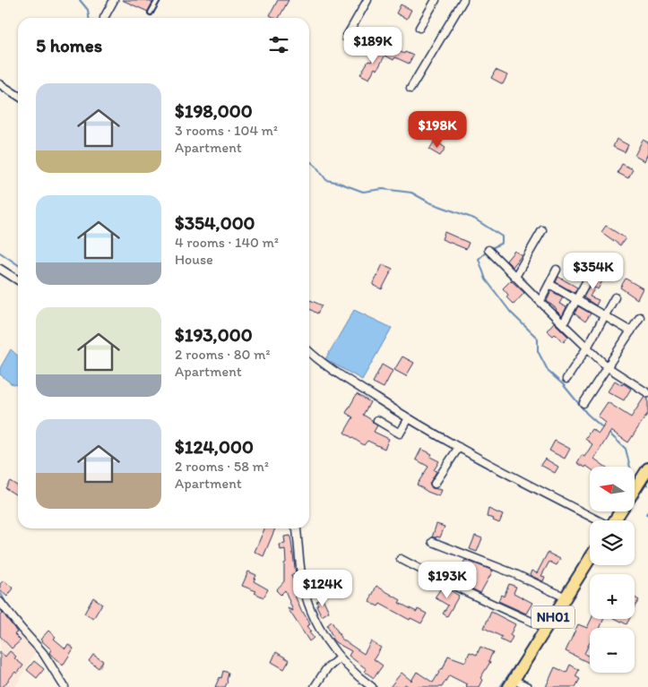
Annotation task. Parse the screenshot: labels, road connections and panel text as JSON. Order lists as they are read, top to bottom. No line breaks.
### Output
{"streets":{"highway":["NH01"]},"north":"left","page":{"heading":"5 homes","price":["$189K","$198K","$354K","$193K","$124K"],"list":[{"name":"$198,000","note":"3 rooms · 104 m² · Apartment"},{"name":"$354,000","note":"4 rooms · 140 m² · House"},{"name":"$193,000","note":"2 rooms · 80 m² · Apartment"},{"name":"$124,000","note":"2 rooms · 58 m² · Apartment"}],"map_buttons":["+","−"]}}
